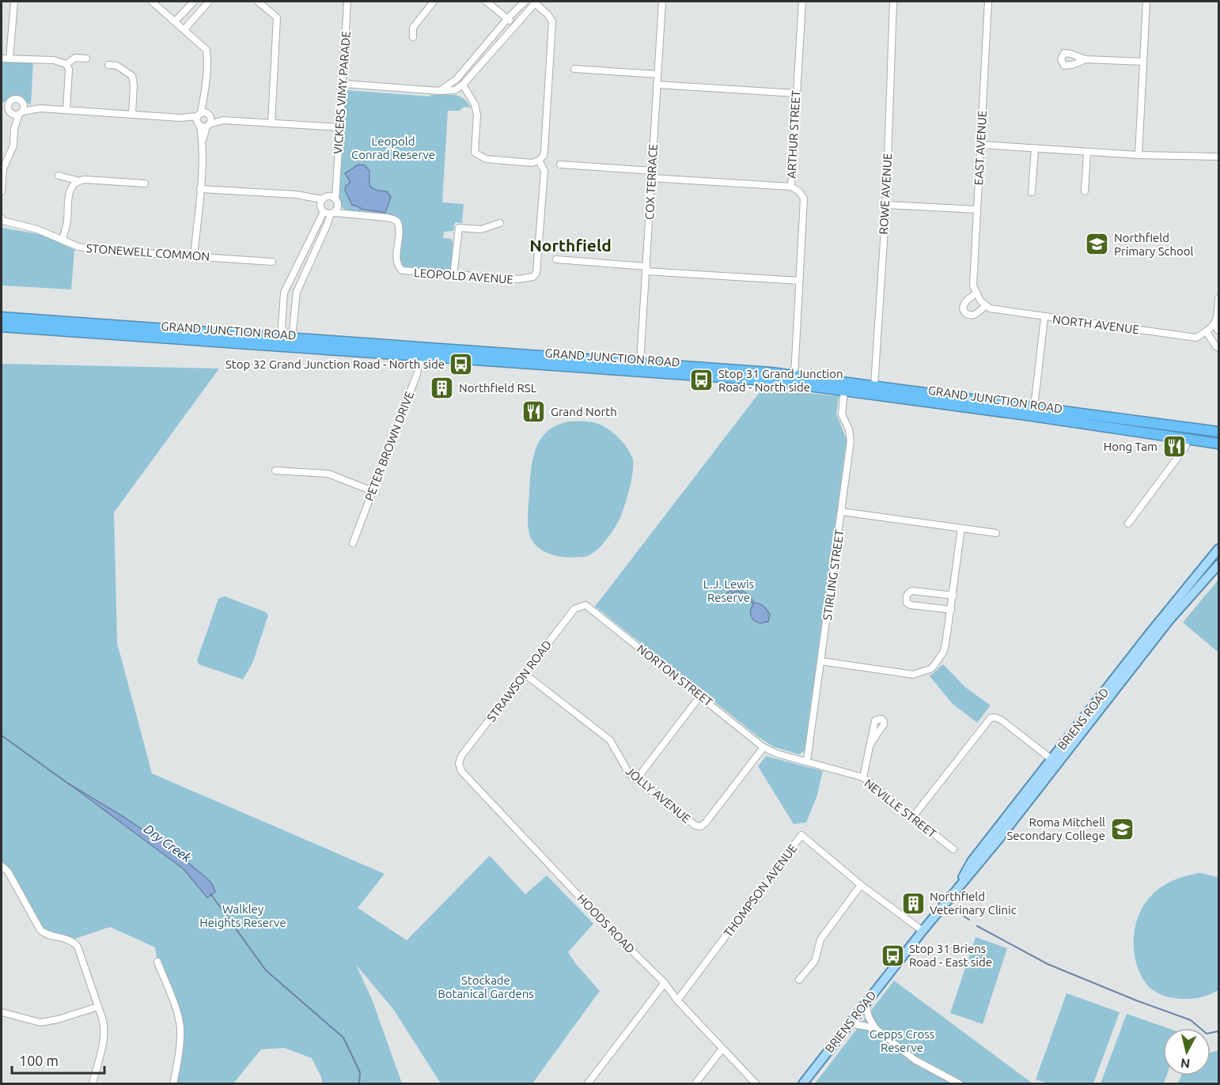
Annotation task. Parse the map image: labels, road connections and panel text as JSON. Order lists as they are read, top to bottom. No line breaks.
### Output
{"streets":{"highway":["GRAND JUNCTION ROAD"],"main road":["BRIENS ROAD"],"street":["VICKERS VIMY PARADE","ARTHUR STREET","EAST AVENUE","COX TERRACE","ROWE AVENUE","STONEWELL COMMON","LEOPOLD AVENUE","NORTH AVENUE","PETER BROWN DRIVE","STIRLING STREET","NORTON STREET","STRAWSON ROAD","JOLLY AVENUE","NEVILLE STREET","THOMPSON AVENUE","HOODS ROAD"]},"crossings":[["VICKERS VIMY PARADE","LEOPOLD AVENUE"],["ARTHUR STREET","GRAND JUNCTION ROAD"],["EAST AVENUE","NORTH AVENUE"],["COX TERRACE","GRAND JUNCTION ROAD"],["ROWE AVENUE","GRAND JUNCTION ROAD"],["GRAND JUNCTION ROAD","PETER BROWN DRIVE"],["GRAND JUNCTION ROAD","STIRLING STREET"],["STIRLING STREET","NEVILLE STREET"],["NORTON STREET","STRAWSON ROAD"],["NORTON STREET","JOLLY AVENUE"],["NORTON STREET","NEVILLE STREET"],["STRAWSON ROAD","JOLLY AVENUE"],["STRAWSON ROAD","HOODS ROAD"],["BRIENS ROAD","THOMPSON AVENUE"],["JOLLY AVENUE","NEVILLE STREET"],["THOMPSON AVENUE","HOODS ROAD"]],"districts":["Northfield"],"water":["Dry Creek"],"parks":["Leopold Conrad Reserve","L.J. Lewis Reserve","Walkley Heights Reserve","Stockade Botanical Gardens","Gepps Cross Reserve"],"places":{"school or university":["Northfield Primary School","Roma Mitchell Secondary College"],"bus stop":["Stop 32 Grand Junction Road - North side","Stop 31 Grand Junction Road - North side","Stop 31 Briens Road - East side"],"building":["Northfield RSL","Northfield Veterinary Clinic"],"restaurant":["Grand North","Hong Tam"]},"scale_bar":"100 m","north":"bottom"}
